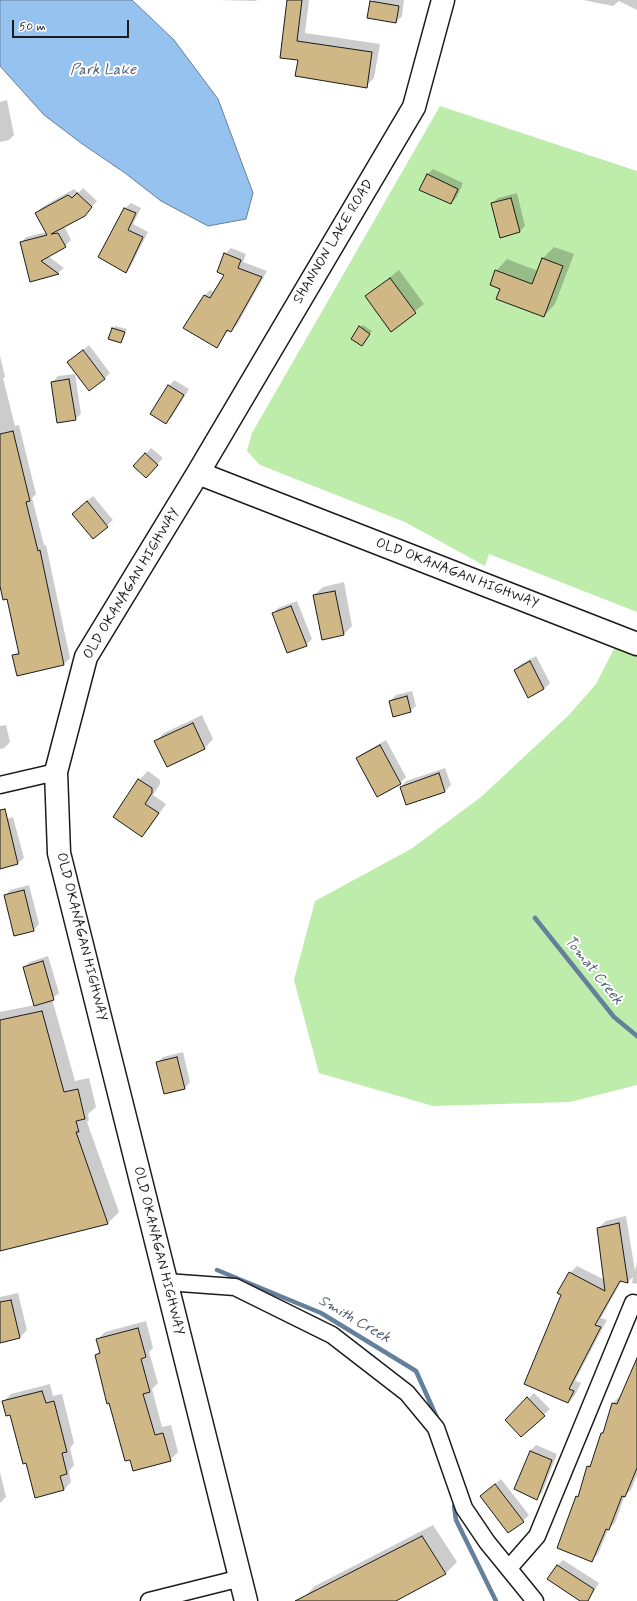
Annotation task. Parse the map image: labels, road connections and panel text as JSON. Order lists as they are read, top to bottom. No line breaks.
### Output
{"streets":{"main road":["SHANNON LAKE ROAD","OLD OKANAGAN HIGHWAY"]},"crossings":[["SHANNON LAKE ROAD","OLD OKANAGAN HIGHWAY"]],"water":["Park Lake","Tomat Creek","Smith Creek"],"scale_bar":"50 m"}
